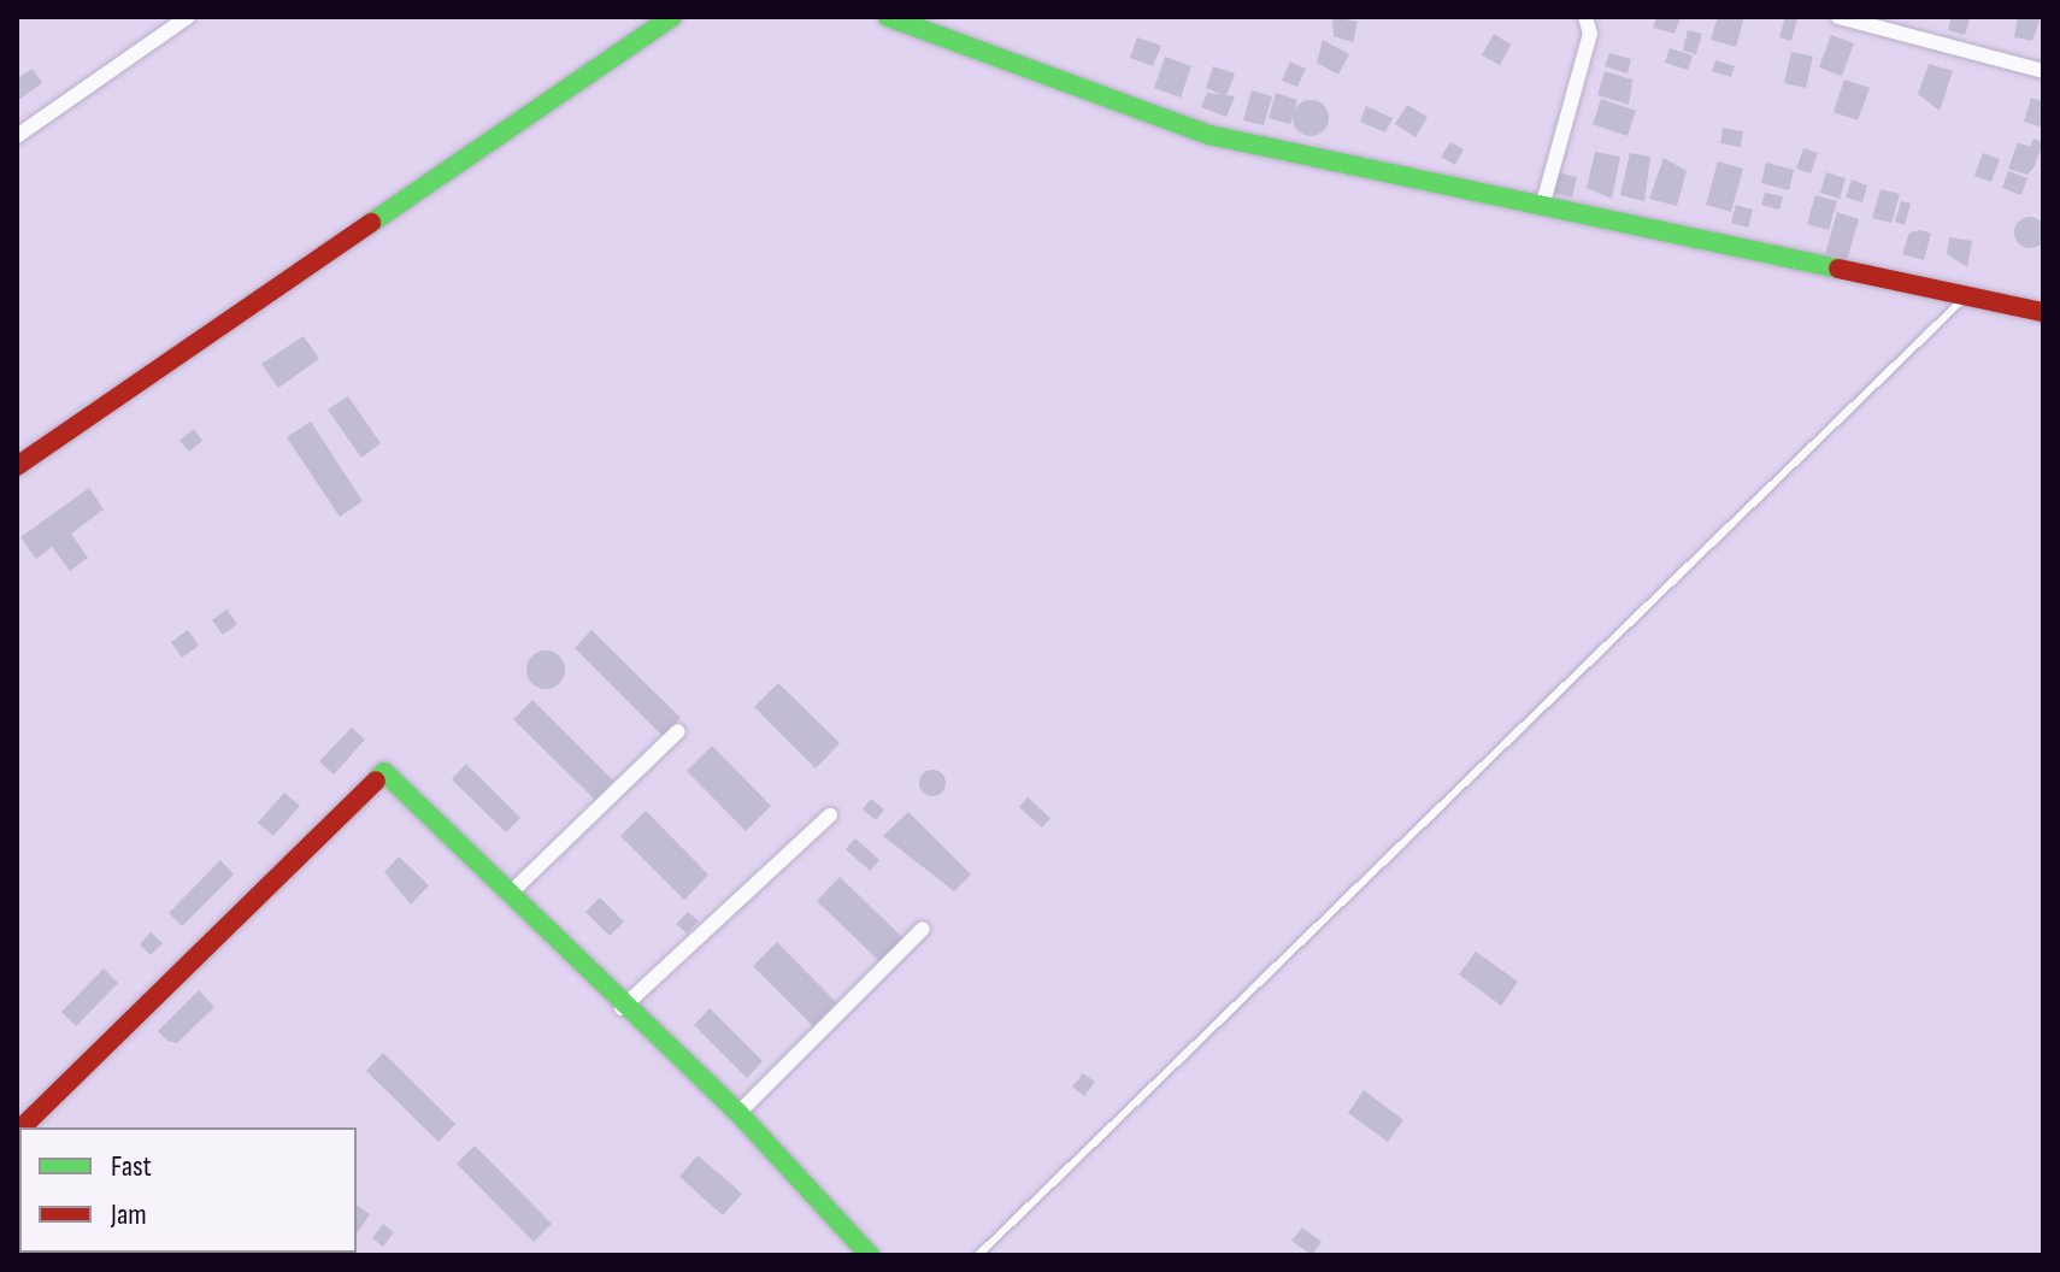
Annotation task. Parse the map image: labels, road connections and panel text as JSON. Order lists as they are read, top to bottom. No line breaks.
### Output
{"legend":["Fast","Jam"]}
